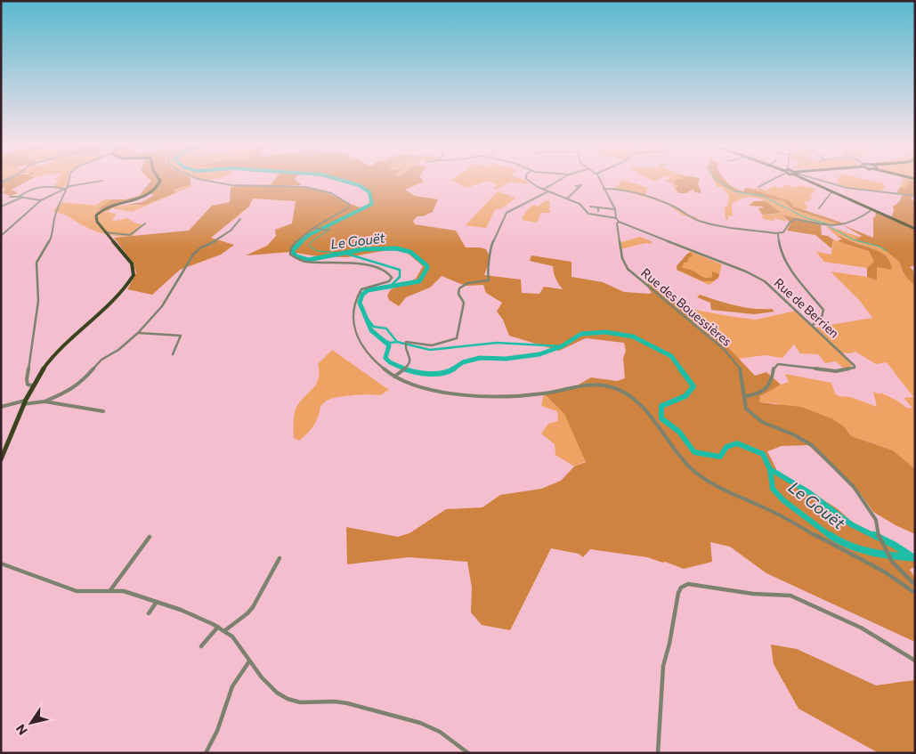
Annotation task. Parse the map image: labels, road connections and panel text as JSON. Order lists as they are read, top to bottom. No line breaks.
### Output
{"streets":{"street":["Rue des Bouessières","Rue de Berrien"]},"crossings":[["Rue des Bouessières","Rue de Berrien"]],"water":["Le Gouët"],"north":"bottom left"}
